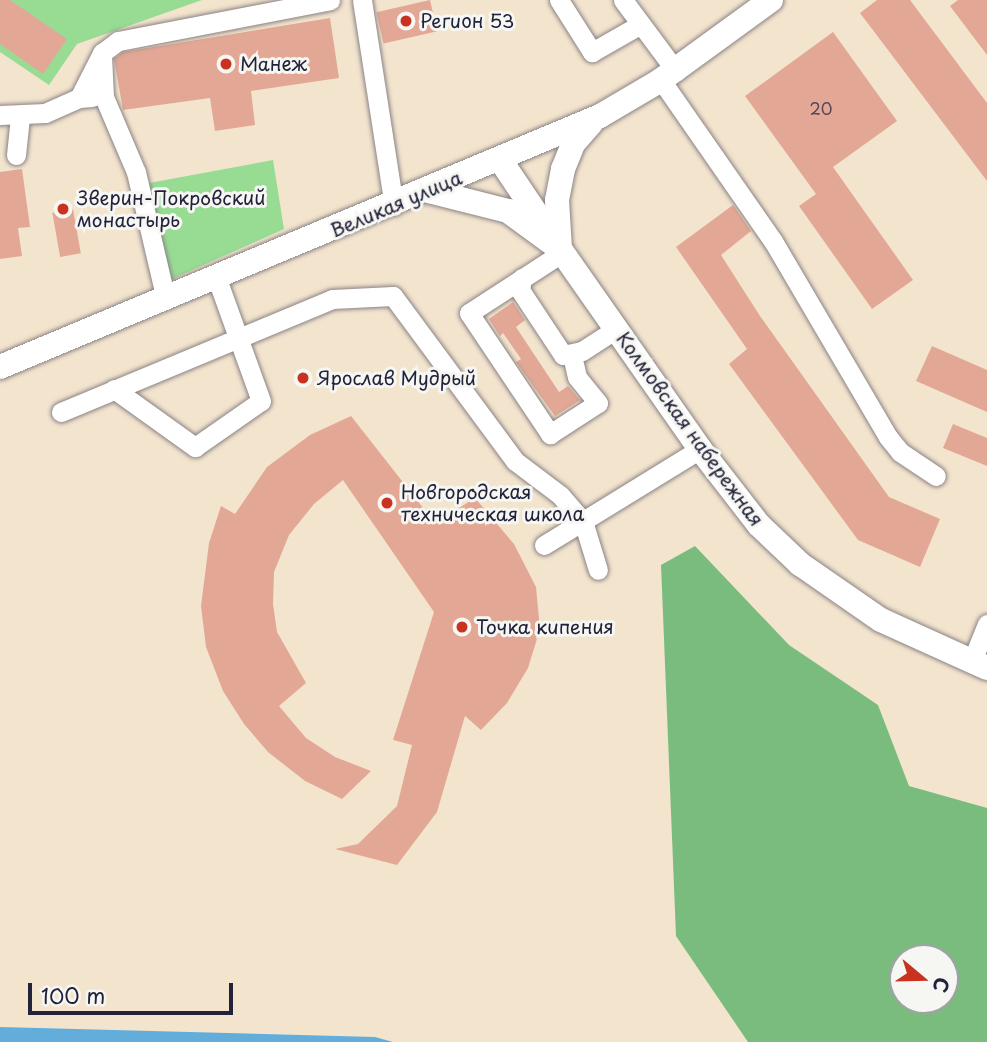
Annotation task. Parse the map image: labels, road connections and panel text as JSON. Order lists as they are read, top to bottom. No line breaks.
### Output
{"streets":{"main road":["Великая улица","Колмовская набережная"]},"crossings":[["Великая улица","Колмовская набережная"]],"places":["Регион 53","Манеж","Зверин-Покровский монастырь","Ярослав Мудрый","Новгородская техническая школа","Точка кипения"],"house_numbers":["20"],"scale_bar":"100 m","north":"right"}
